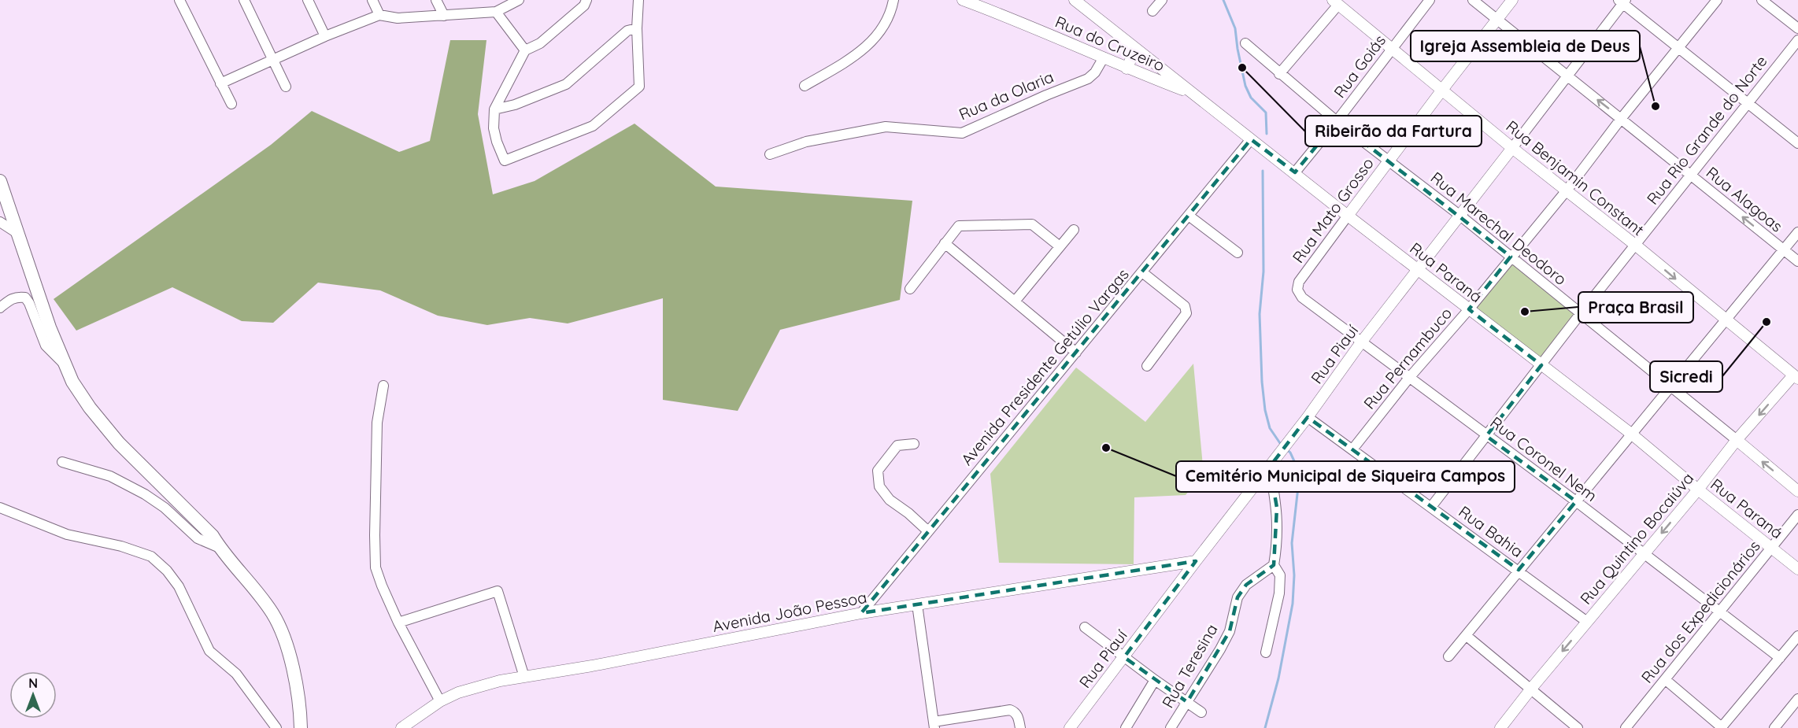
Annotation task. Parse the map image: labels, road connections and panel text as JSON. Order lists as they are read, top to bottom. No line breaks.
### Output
{"streets":{"street":["Rua do Cruzeiro","Rua Goiás","Rua da Olaria","Rua Rio Grande do Norte","Rua Benjamin Constant","Rua Alagoas","Rua Mato Grosso","Rua Marechal Deodoro","Rua Paraná","Rua Piauí","Rua Pernambuco","Avenida Presidente Getúlio Vargas","Rua Coronel Nem","Rua Bahia","Rua Quintino Bocaiúva","Avenida João Pessoa","Rua dos Expedicionários","Rua Teresina"]},"crossings":[["Rua do Cruzeiro","Rua da Olaria"],["Rua do Cruzeiro","Rua Paraná"],["Rua Goiás","Rua Benjamin Constant"],["Rua Goiás","Rua Marechal Deodoro"],["Rua Goiás","Rua Paraná"],["Rua Rio Grande do Norte","Rua Benjamin Constant"],["Rua Rio Grande do Norte","Rua Alagoas"],["Rua Rio Grande do Norte","Rua Marechal Deodoro"],["Rua Rio Grande do Norte","Rua Paraná"],["Rua Rio Grande do Norte","Rua Coronel Nem"],["Rua Rio Grande do Norte","Rua Bahia"],["Rua Benjamin Constant","Rua Mato Grosso"],["Rua Benjamin Constant","Rua Piauí"],["Rua Benjamin Constant","Rua Pernambuco"],["Rua Benjamin Constant","Rua Quintino Bocaiúva"],["Rua Alagoas","Rua Mato Grosso"],["Rua Alagoas","Rua Piauí"],["Rua Alagoas","Rua Pernambuco"],["Rua Mato Grosso","Rua Marechal Deodoro"],["Rua Mato Grosso","Rua Paraná"],["Rua Mato Grosso","Rua Coronel Nem"],["Rua Marechal Deodoro","Rua Piauí"],["Rua Marechal Deodoro","Rua Pernambuco"],["Rua Marechal Deodoro","Rua Quintino Bocaiúva"],["Rua Paraná","Rua Piauí"],["Rua Paraná","Rua Pernambuco"],["Rua Paraná","Avenida Presidente Getúlio Vargas"],["Rua Paraná","Rua Quintino Bocaiúva"],["Rua Paraná","Rua dos Expedicionários"],["Rua Piauí","Rua Coronel Nem"],["Rua Piauí","Rua Bahia"],["Rua Piauí","Avenida João Pessoa"],["Rua Pernambuco","Rua Coronel Nem"],["Rua Pernambuco","Rua Bahia"],["Avenida Presidente Getúlio Vargas","Avenida João Pessoa"],["Rua Coronel Nem","Rua Quintino Bocaiúva"],["Rua Coronel Nem","Rua dos Expedicionários"],["Rua Bahia","Rua Quintino Bocaiúva"]],"one_way":["Rua Alagoas"],"places":["Ribeirão da Fartura","Igreja Assembleia de Deus","Praça Brasil","Sicredi","Cemitério Municipal de Siqueira Campos"],"north":"top"}
